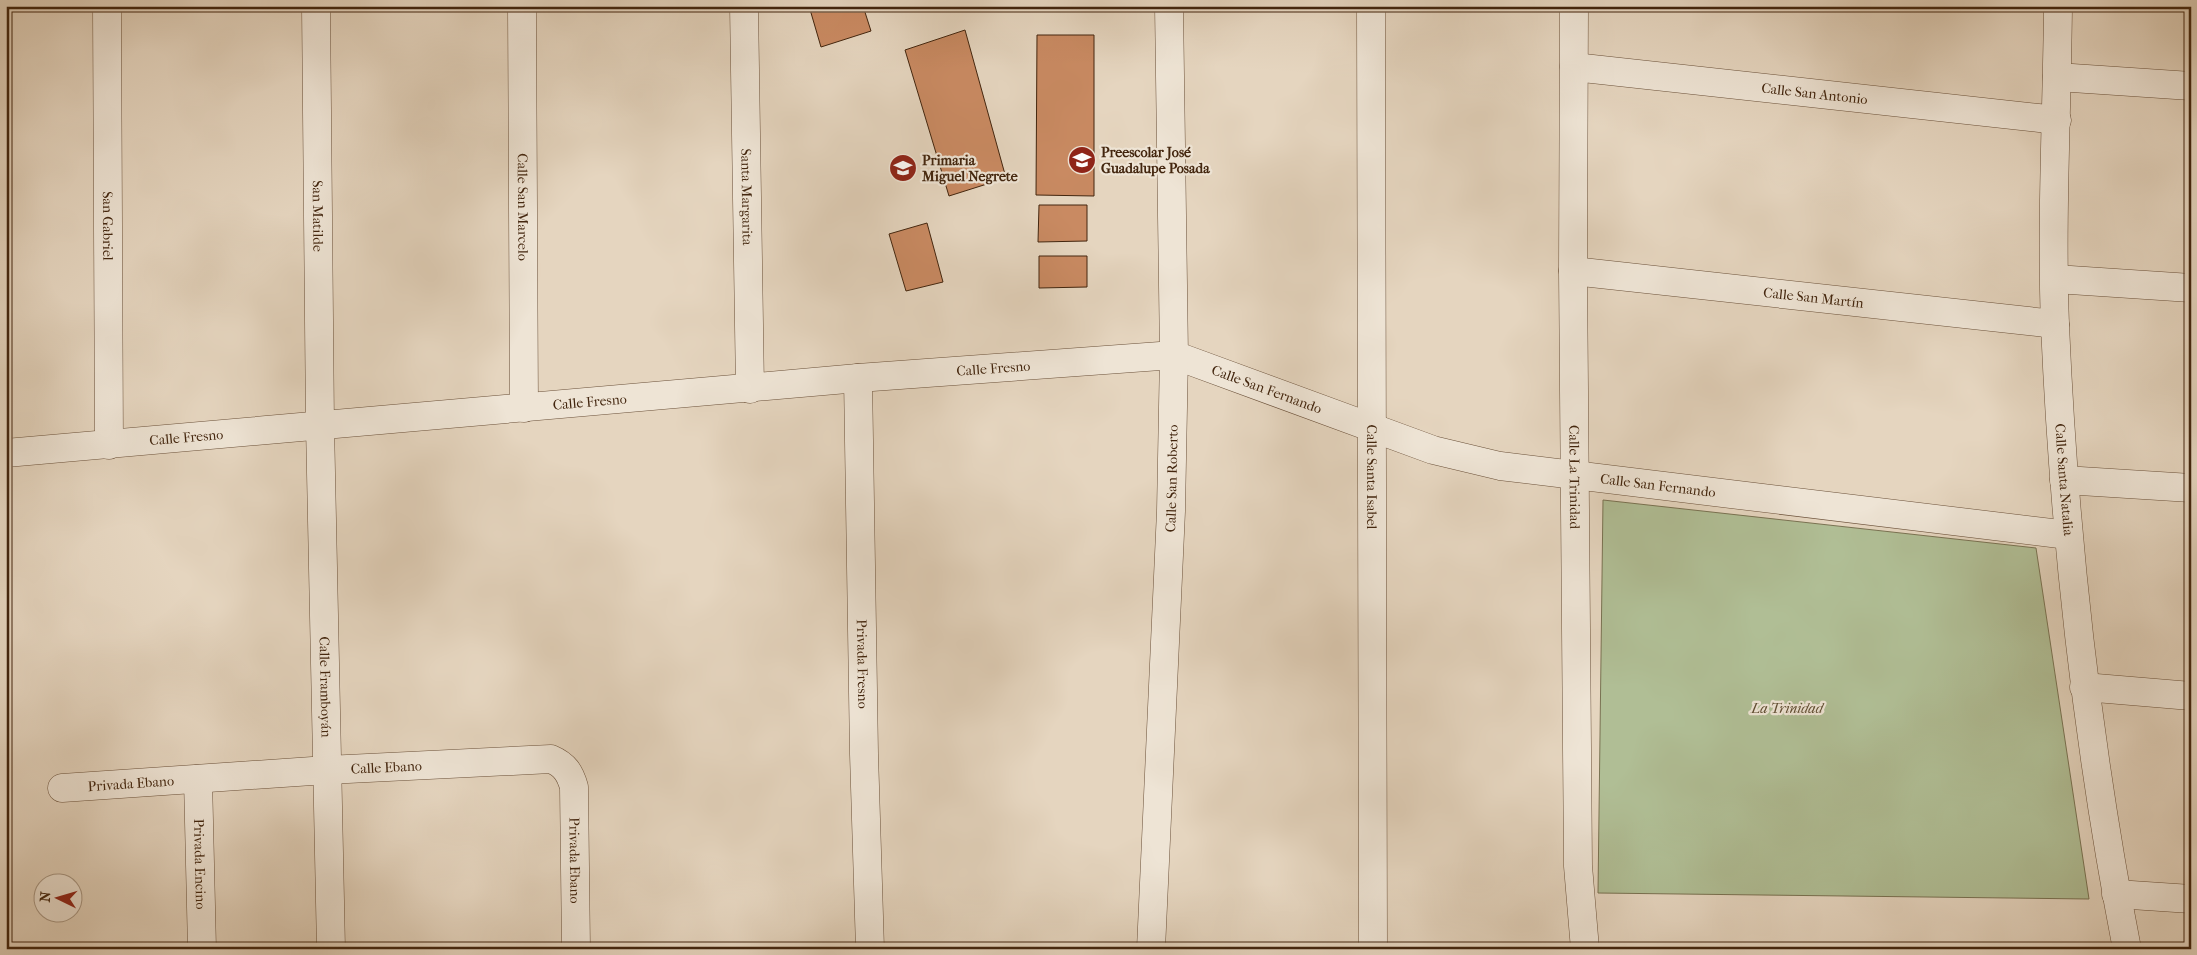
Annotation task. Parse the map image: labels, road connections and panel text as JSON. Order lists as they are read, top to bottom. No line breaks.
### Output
{"streets":{"street":["Calle San Antonio","Santa Margarita","Calle San Marcelo","San Matilde","San Gabriel","Calle San Martín","Calle Fresno","Calle San Fernando","Calle San Roberto","Calle Santa Isabel","Calle La Trinidad","Calle Santa Natalia","Privada Fresno","Calle Framboyán","Calle Ebano","Privada Ebano","Privada Encino"]},"crossings":[["Calle San Antonio","Calle La Trinidad"],["Calle San Antonio","Calle Santa Natalia"],["Santa Margarita","Calle Fresno"],["Calle San Marcelo","Calle Fresno"],["San Matilde","Calle Fresno"],["San Matilde","Calle Framboyán"],["San Gabriel","Calle Fresno"],["Calle San Martín","Calle La Trinidad"],["Calle San Martín","Calle Santa Natalia"],["Calle Fresno","Calle San Fernando"],["Calle Fresno","Calle San Roberto"],["Calle Fresno","Privada Fresno"],["Calle Fresno","Calle Framboyán"],["Calle San Fernando","Calle San Roberto"],["Calle San Fernando","Calle Santa Isabel"],["Calle San Fernando","Calle La Trinidad"],["Calle San Fernando","Calle Santa Natalia"],["Calle Framboyán","Calle Ebano"],["Calle Ebano","Privada Ebano"],["Calle Ebano","Privada Encino"],["Privada Ebano","Privada Encino"]],"parks":["La Trinidad"],"places":{"school or university":["Preescolar José Guadalupe Posada","Primaria Miguel Negrete"]},"north":"left"}
